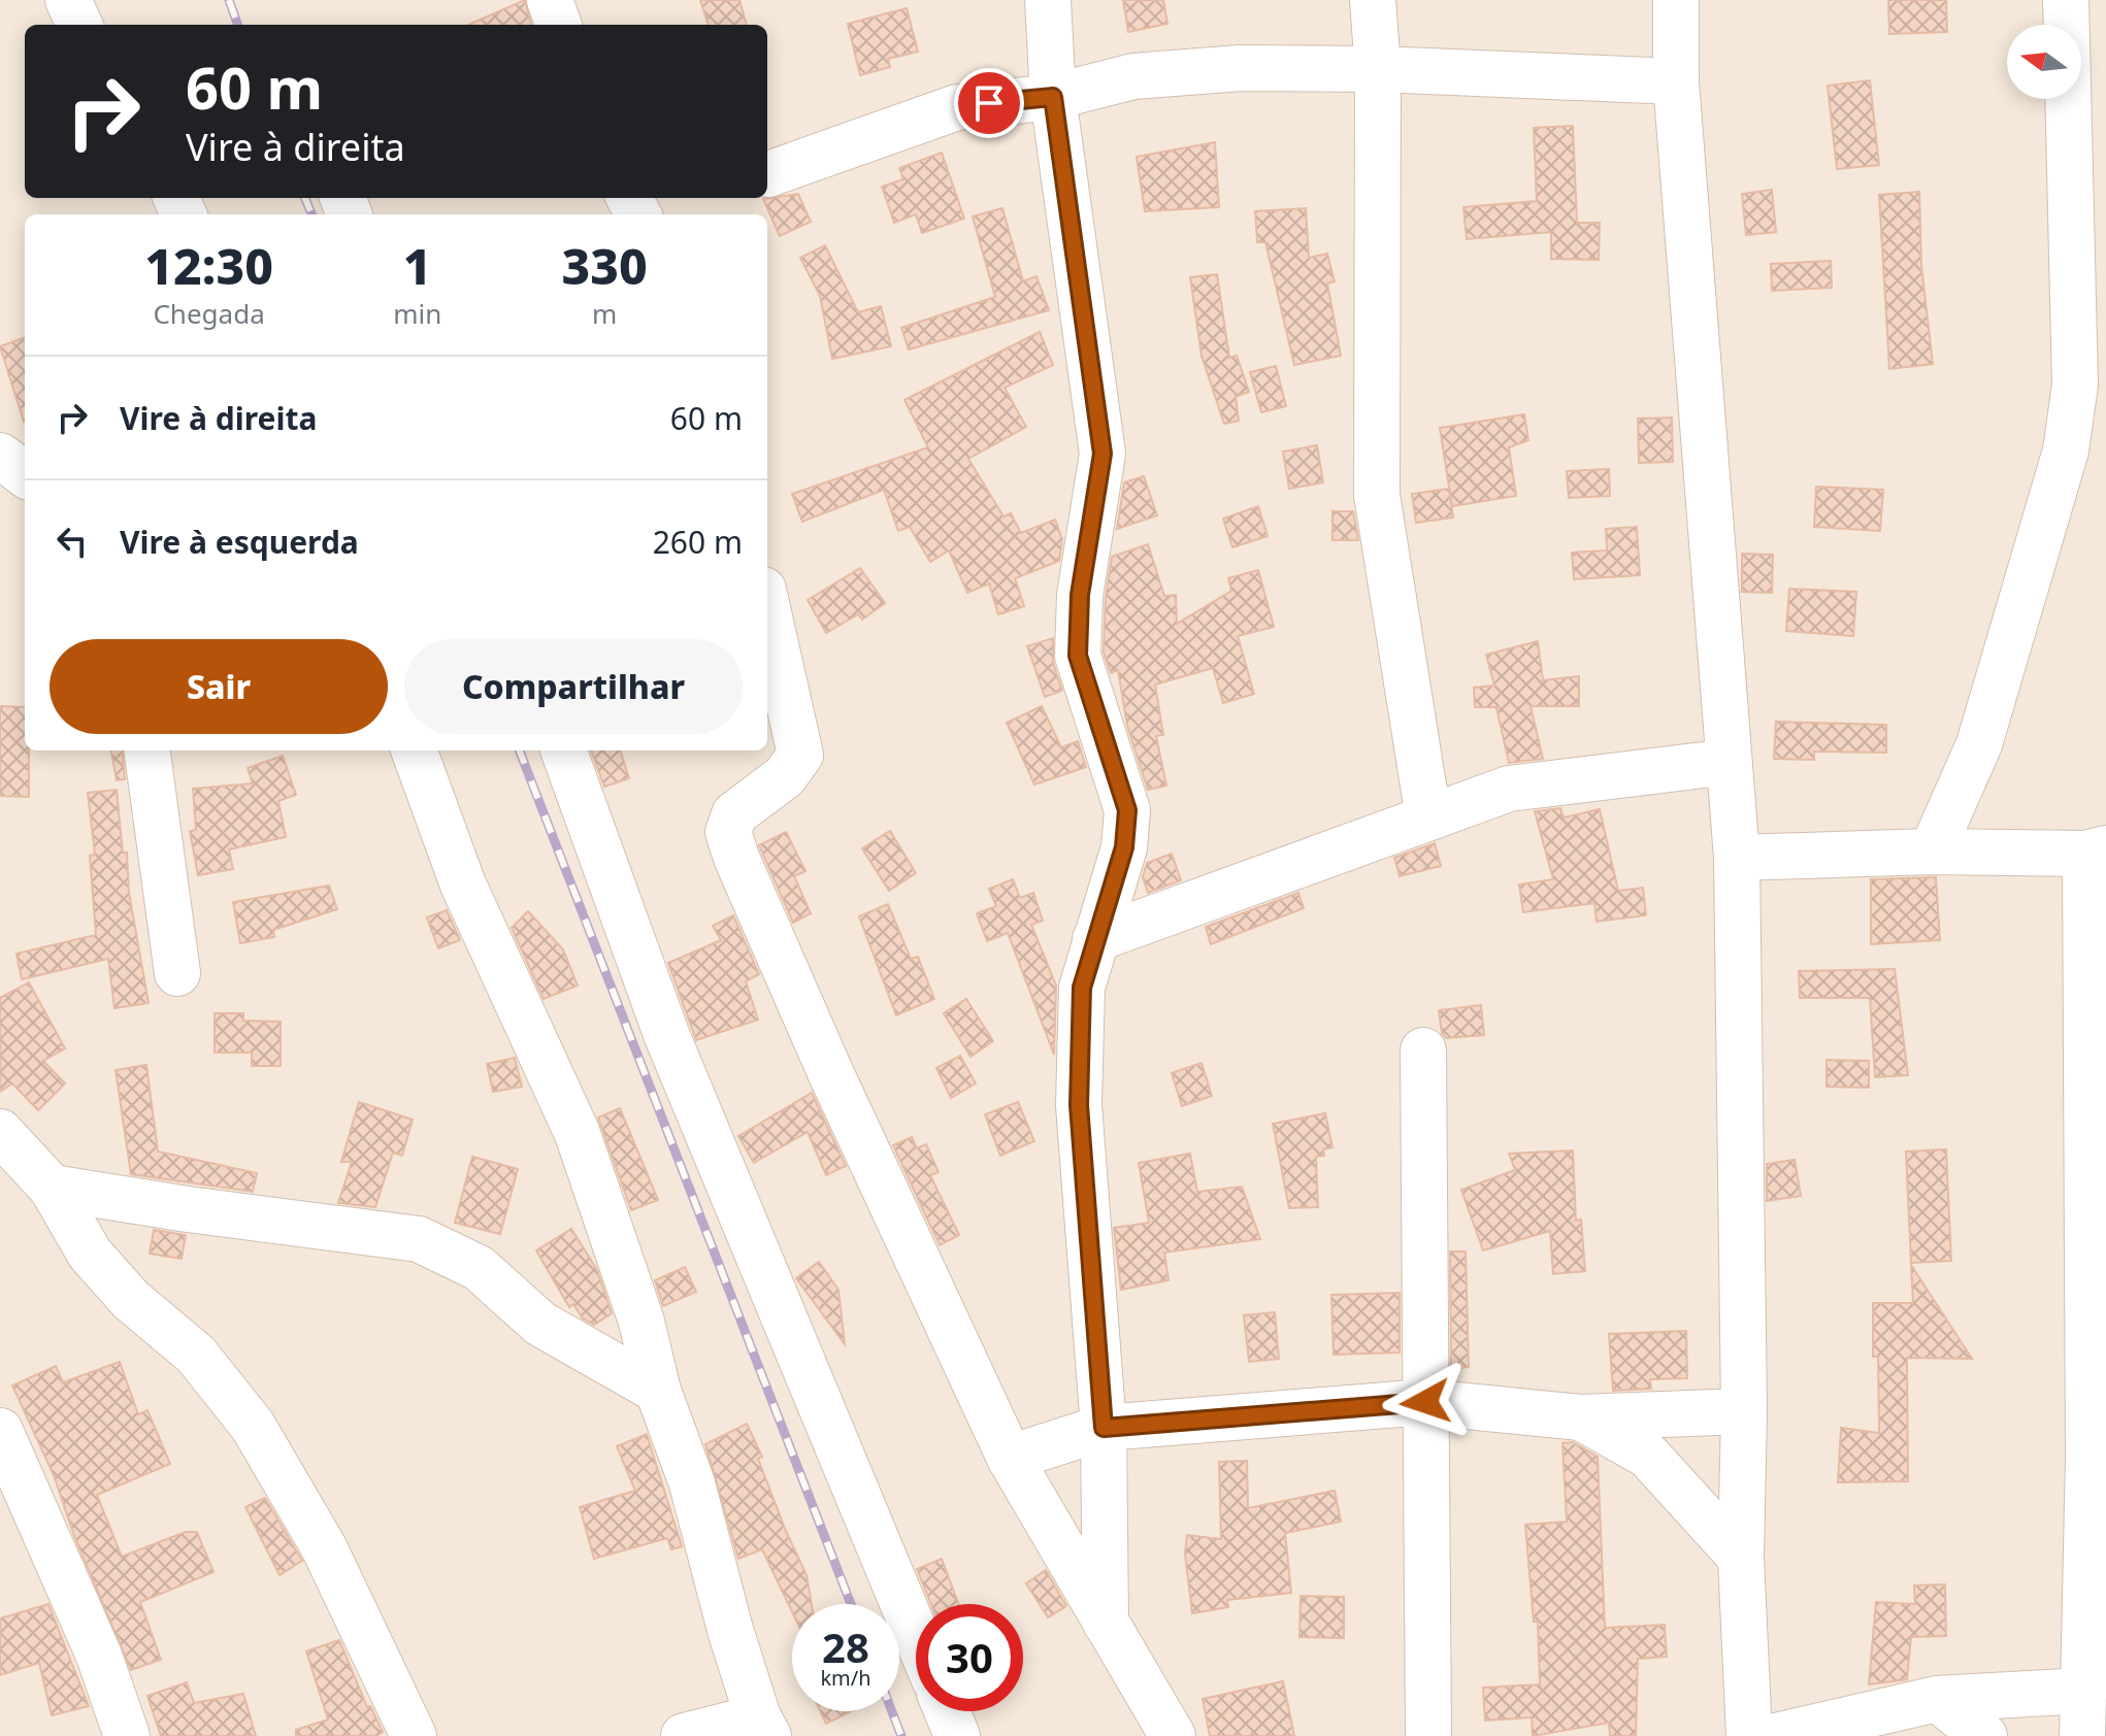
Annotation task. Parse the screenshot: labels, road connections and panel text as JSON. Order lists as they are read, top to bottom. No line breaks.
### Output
{"north":"left","page":{"turn":["60 m","Vire à direita"],"eta":["12:30","Chegada","1","min","330","m"],"list":[{"name":"Vire à direita","value":"60 m"},{"name":"Vire à esquerda","value":"260 m"}],"buttons":["Sair","Compartilhar"],"speed":"28 km/h","limit":"30"}}
